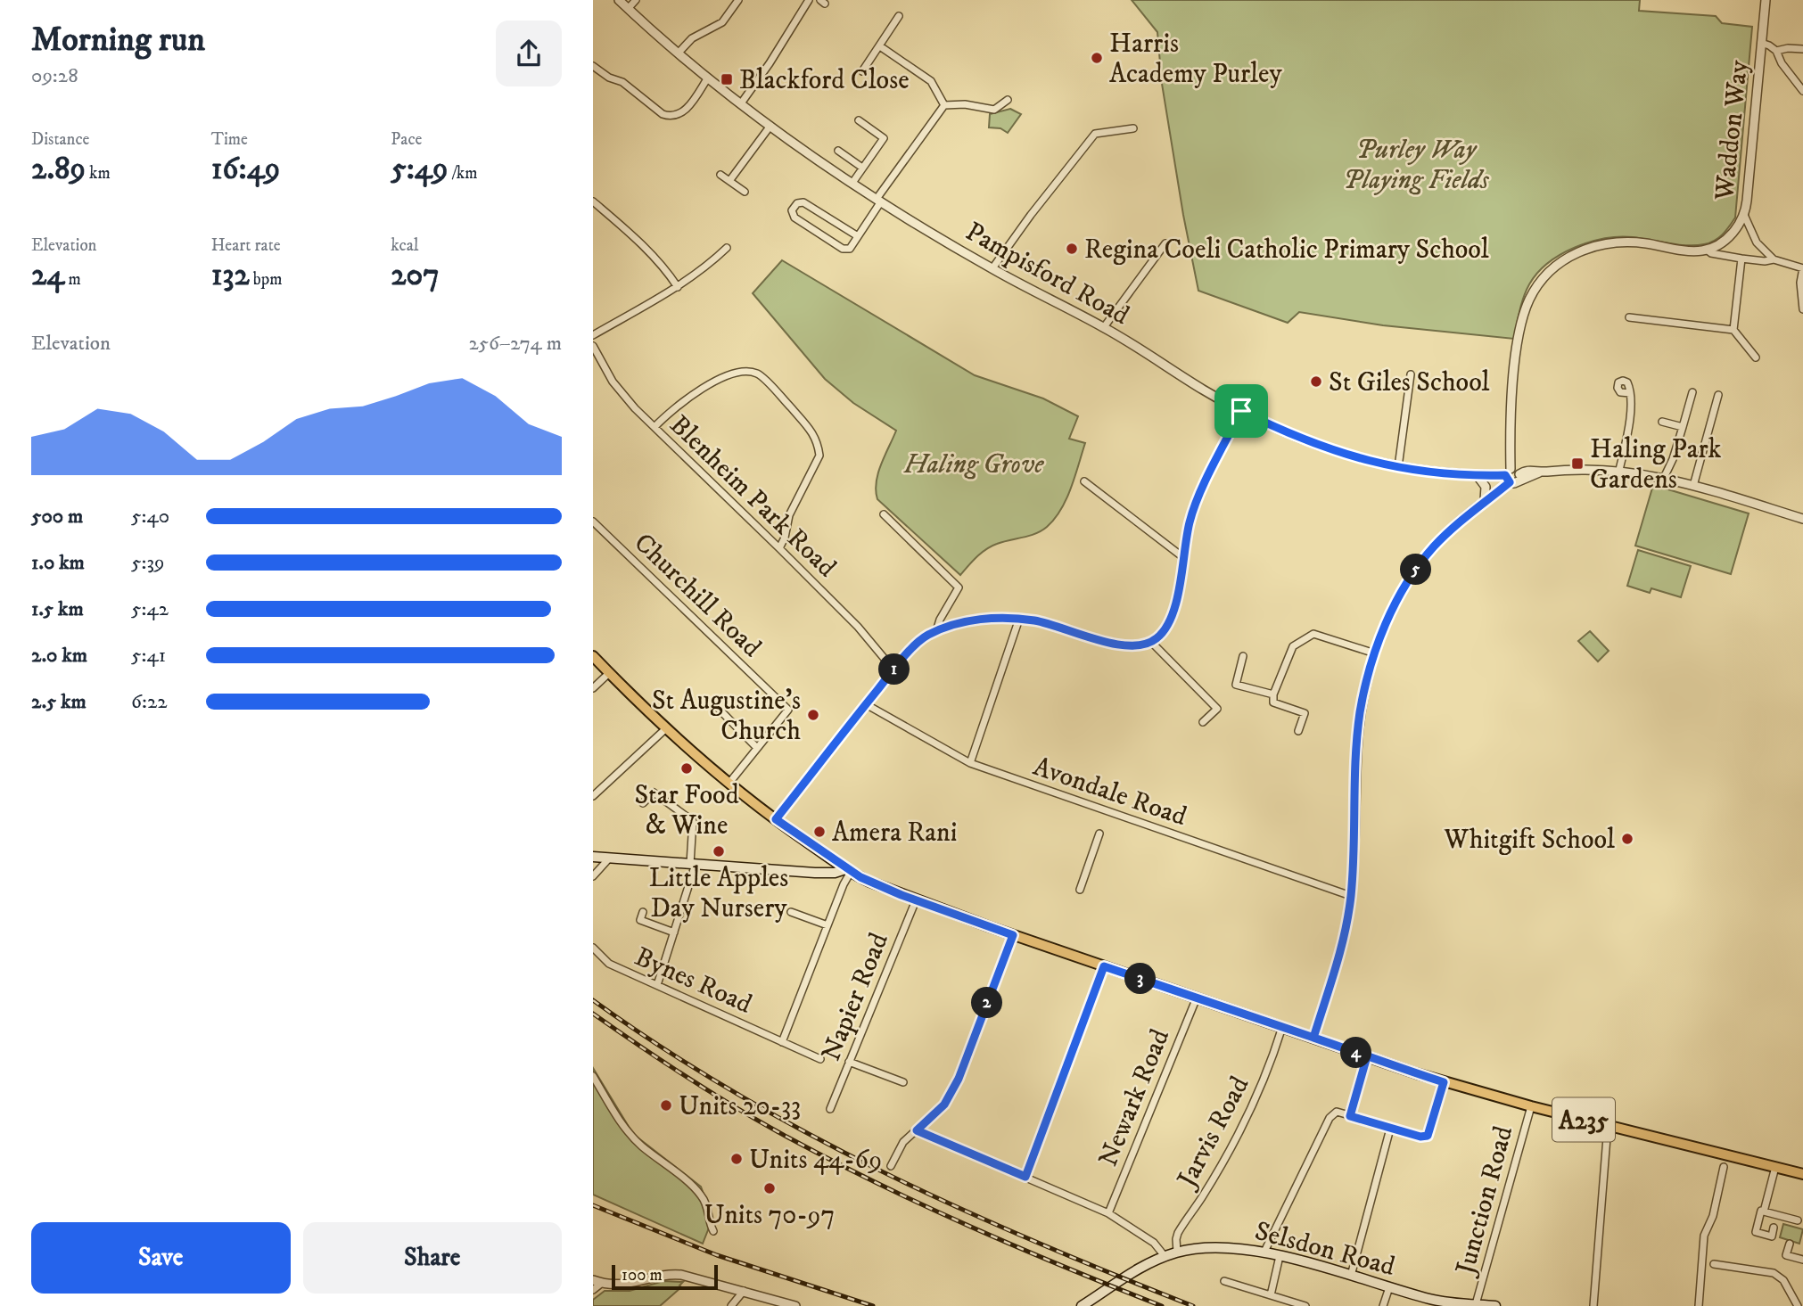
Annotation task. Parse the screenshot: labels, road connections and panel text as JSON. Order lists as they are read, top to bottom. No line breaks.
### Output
{"streets":{"main road":["A235","Selsdon Road"],"street":["Waddon Way","Pampisford Road","Blenheim Park Road","Churchill Road","Avondale Road","Bynes Road","Napier Road","Newark Road","Jarvis Road","Junction Road"]},"crossings":[["Churchill Road","A235"],["Napier Road","A235"],["Newark Road","A235"],["A235","Jarvis Road"],["A235","Junction Road"],["Jarvis Road","Selsdon Road"],["Junction Road","Selsdon Road"]],"parks":["Purley Way Playing Fields","Haling Grove"],"places":{"other":["Harris Academy Purley","Regina Coeli Catholic Primary School","St Giles School","St Augustine's Church","Star Food & Wine","Amera Rani","Whitgift School","Little Apples Day Nursery","Units 20-33","Units 44-69","Units 70-97"],"transit":["Blackford Close","Haling Park Gardens"]},"scale_bar":"100 m","page":{"heading":["Morning run","09:28"],"stats":[["Distance","2.89 km"],["Time","16:49"],["Pace","5:49 /km"],["Elevation","24 m"],["Heart rate","132 bpm"],["kcal","207"]],"chart":["Elevation","256–274 m"],"list":[{"name":"500 m","note":"5:40"},{"name":"1.0 km","note":"5:39"},{"name":"1.5 km","note":"5:42"},{"name":"2.0 km","note":"5:41"},{"name":"2.5 km","note":"6:22"}],"pins":["5","1","3","2","4"],"buttons":["Save","Share"],"scale":"100 m"}}
